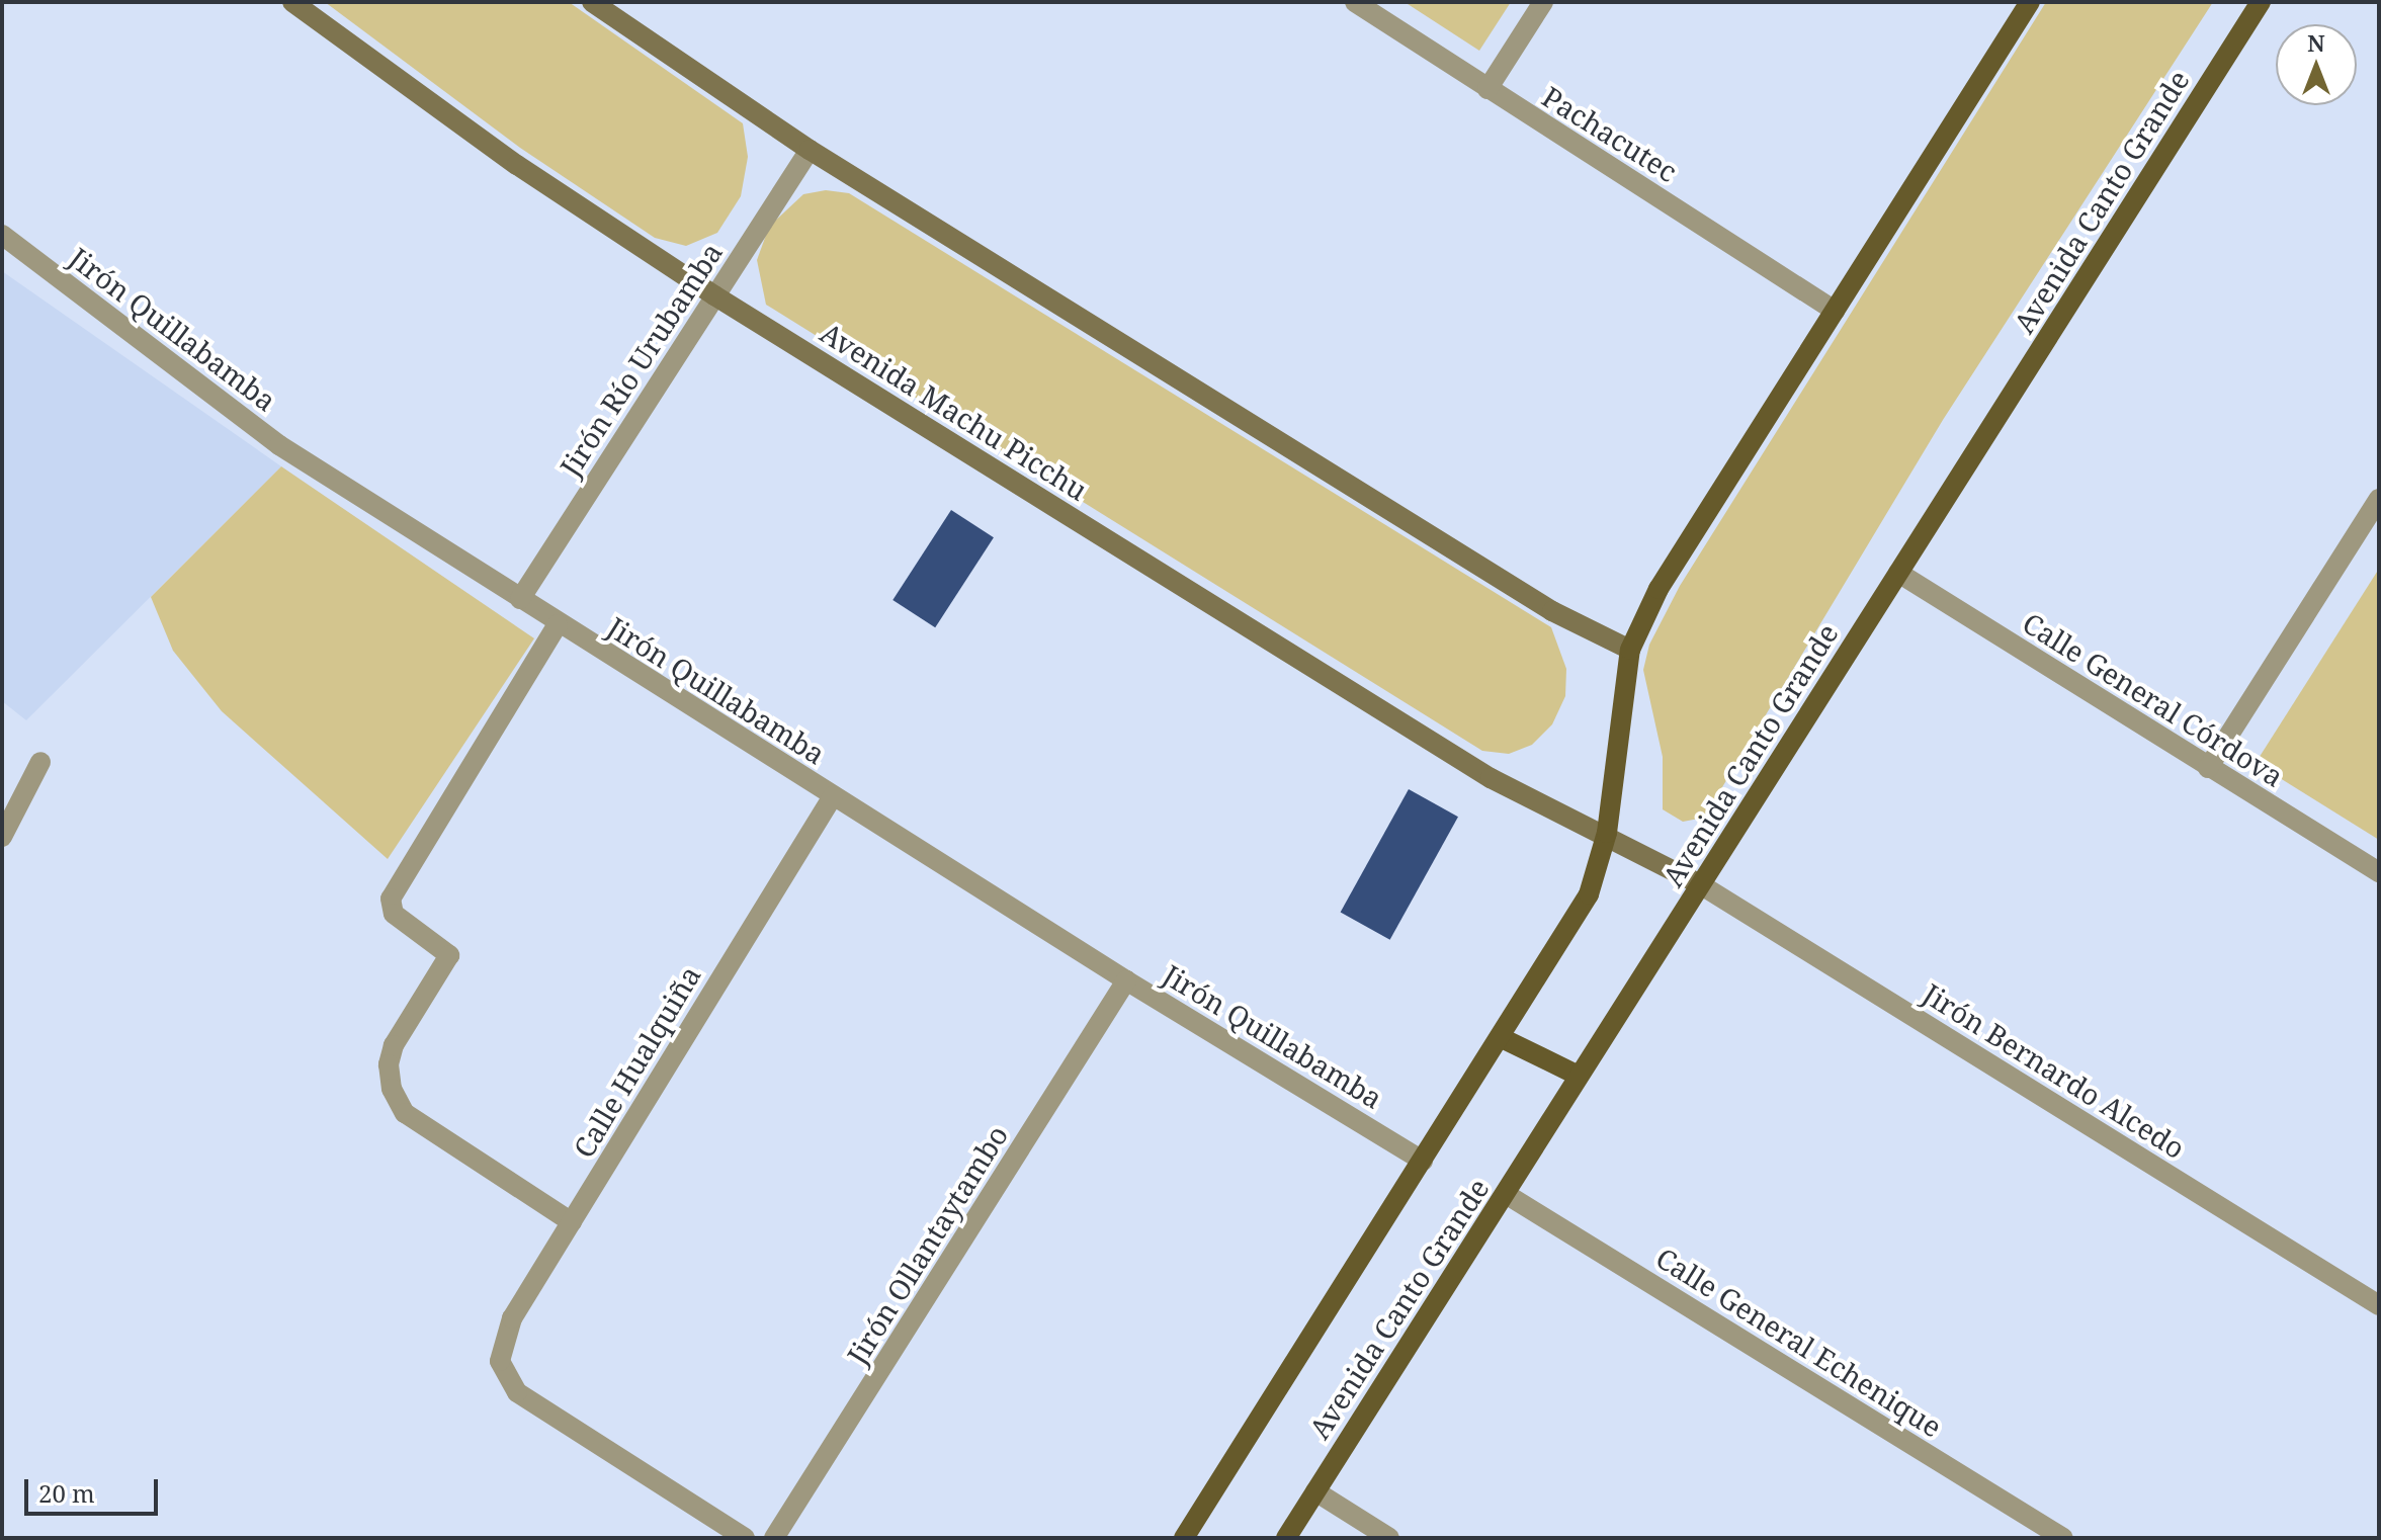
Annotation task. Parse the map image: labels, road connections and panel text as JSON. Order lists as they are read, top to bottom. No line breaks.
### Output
{"streets":{"main road":["Avenida Canto Grande"],"street":["Pachacutec","Jirón Quillabamba","Jirón Río Urubamba","Avenida Machu Picchu","Calle General Córdova","Calle Hualquiña","Jirón Bernardo Alcedo","Jirón Ollantaytambo","Calle General Echenique"]},"crossings":[["Pachacutec","Avenida Canto Grande"],["Avenida Canto Grande","Jirón Quillabamba"],["Avenida Canto Grande","Avenida Machu Picchu"],["Avenida Canto Grande","Calle General Córdova"],["Avenida Canto Grande","Jirón Bernardo Alcedo"],["Avenida Canto Grande","Calle General Echenique"],["Jirón Quillabamba","Jirón Río Urubamba"],["Jirón Quillabamba","Calle Hualquiña"],["Jirón Quillabamba","Jirón Ollantaytambo"],["Jirón Río Urubamba","Avenida Machu Picchu"],["Avenida Machu Picchu","Jirón Bernardo Alcedo"]],"scale_bar":"20 m","north":"top"}
